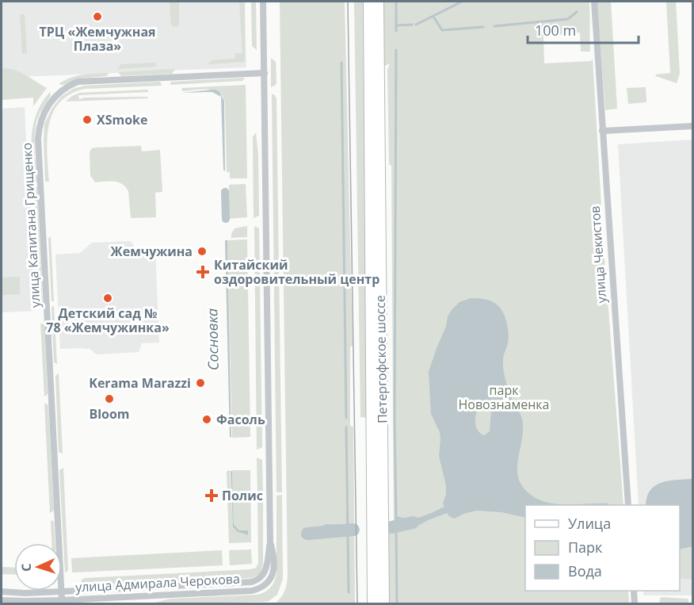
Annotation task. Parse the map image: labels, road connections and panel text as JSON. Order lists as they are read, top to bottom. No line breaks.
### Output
{"streets":{"main road":["Петергофское шоссе"],"street":["улица Капитана Грищенко","улица Чекистов","улица Адмирала Черокова"]},"crossings":[["улица Капитана Грищенко","улица Адмирала Черокова"]],"water":["Сосновка"],"parks":["парк Новознаменка"],"places":{"other":["ТРЦ «Жемчужная Плаза»","XSmoke","Жемчужина","Детский сад № 78 «Жемчужинка»","Kerama Marazzi","Bloom","Фасоль"],"health":["Китайский оздоровительный центр","Полис"]},"legend":["Улица","Парк","Вода"],"scale_bar":"100 m","north":"left"}
